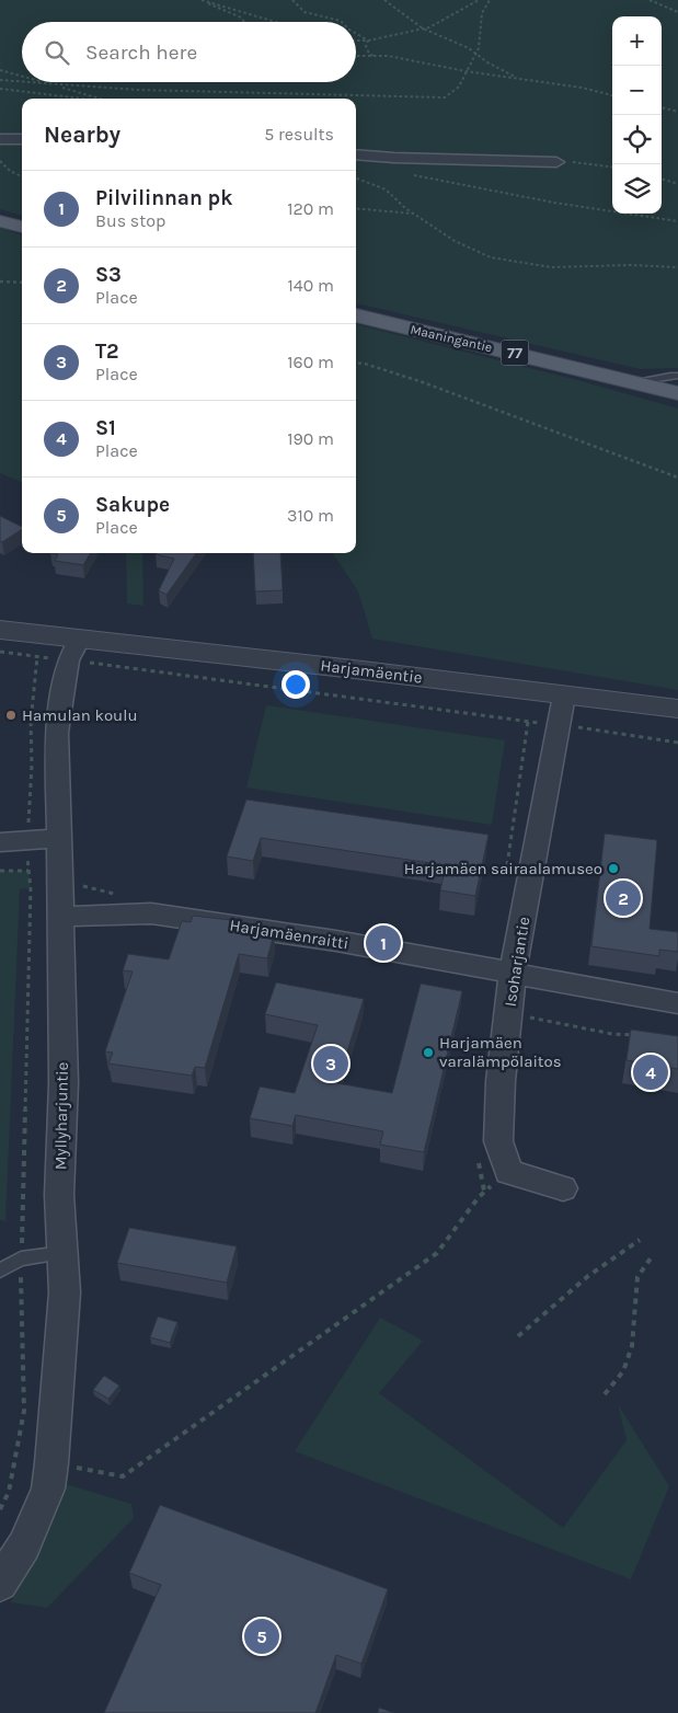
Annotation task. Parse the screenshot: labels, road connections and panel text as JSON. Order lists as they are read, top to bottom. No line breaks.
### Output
{"streets":{"main road":["Maaningantie","77"],"street":["Harjamäentie","Harjamäenraitti","Isoharjantie","Myllyharjuntie"]},"crossings":[["Harjamäentie","Isoharjantie"],["Harjamäentie","Myllyharjuntie"],["Harjamäenraitti","Isoharjantie"],["Harjamäenraitti","Myllyharjuntie"]],"places":["Hamulan koulu","Harjamäen sairaalamuseo","Harjamäen varalämpölaitos"],"page":{"map_buttons":["+","−"],"search":"Search here","heading":["Nearby","5 results"],"list":[{"mark":"1","name":"Pilvilinnan pk","note":"Bus stop","value":"120 m"},{"mark":"2","name":"S3","note":"Place","value":"140 m"},{"mark":"3","name":"T2","note":"Place","value":"160 m"},{"mark":"4","name":"S1","note":"Place","value":"190 m"},{"mark":"5","name":"Sakupe","note":"Place","value":"310 m"}],"pins":["2","1","3","4","5"]}}
